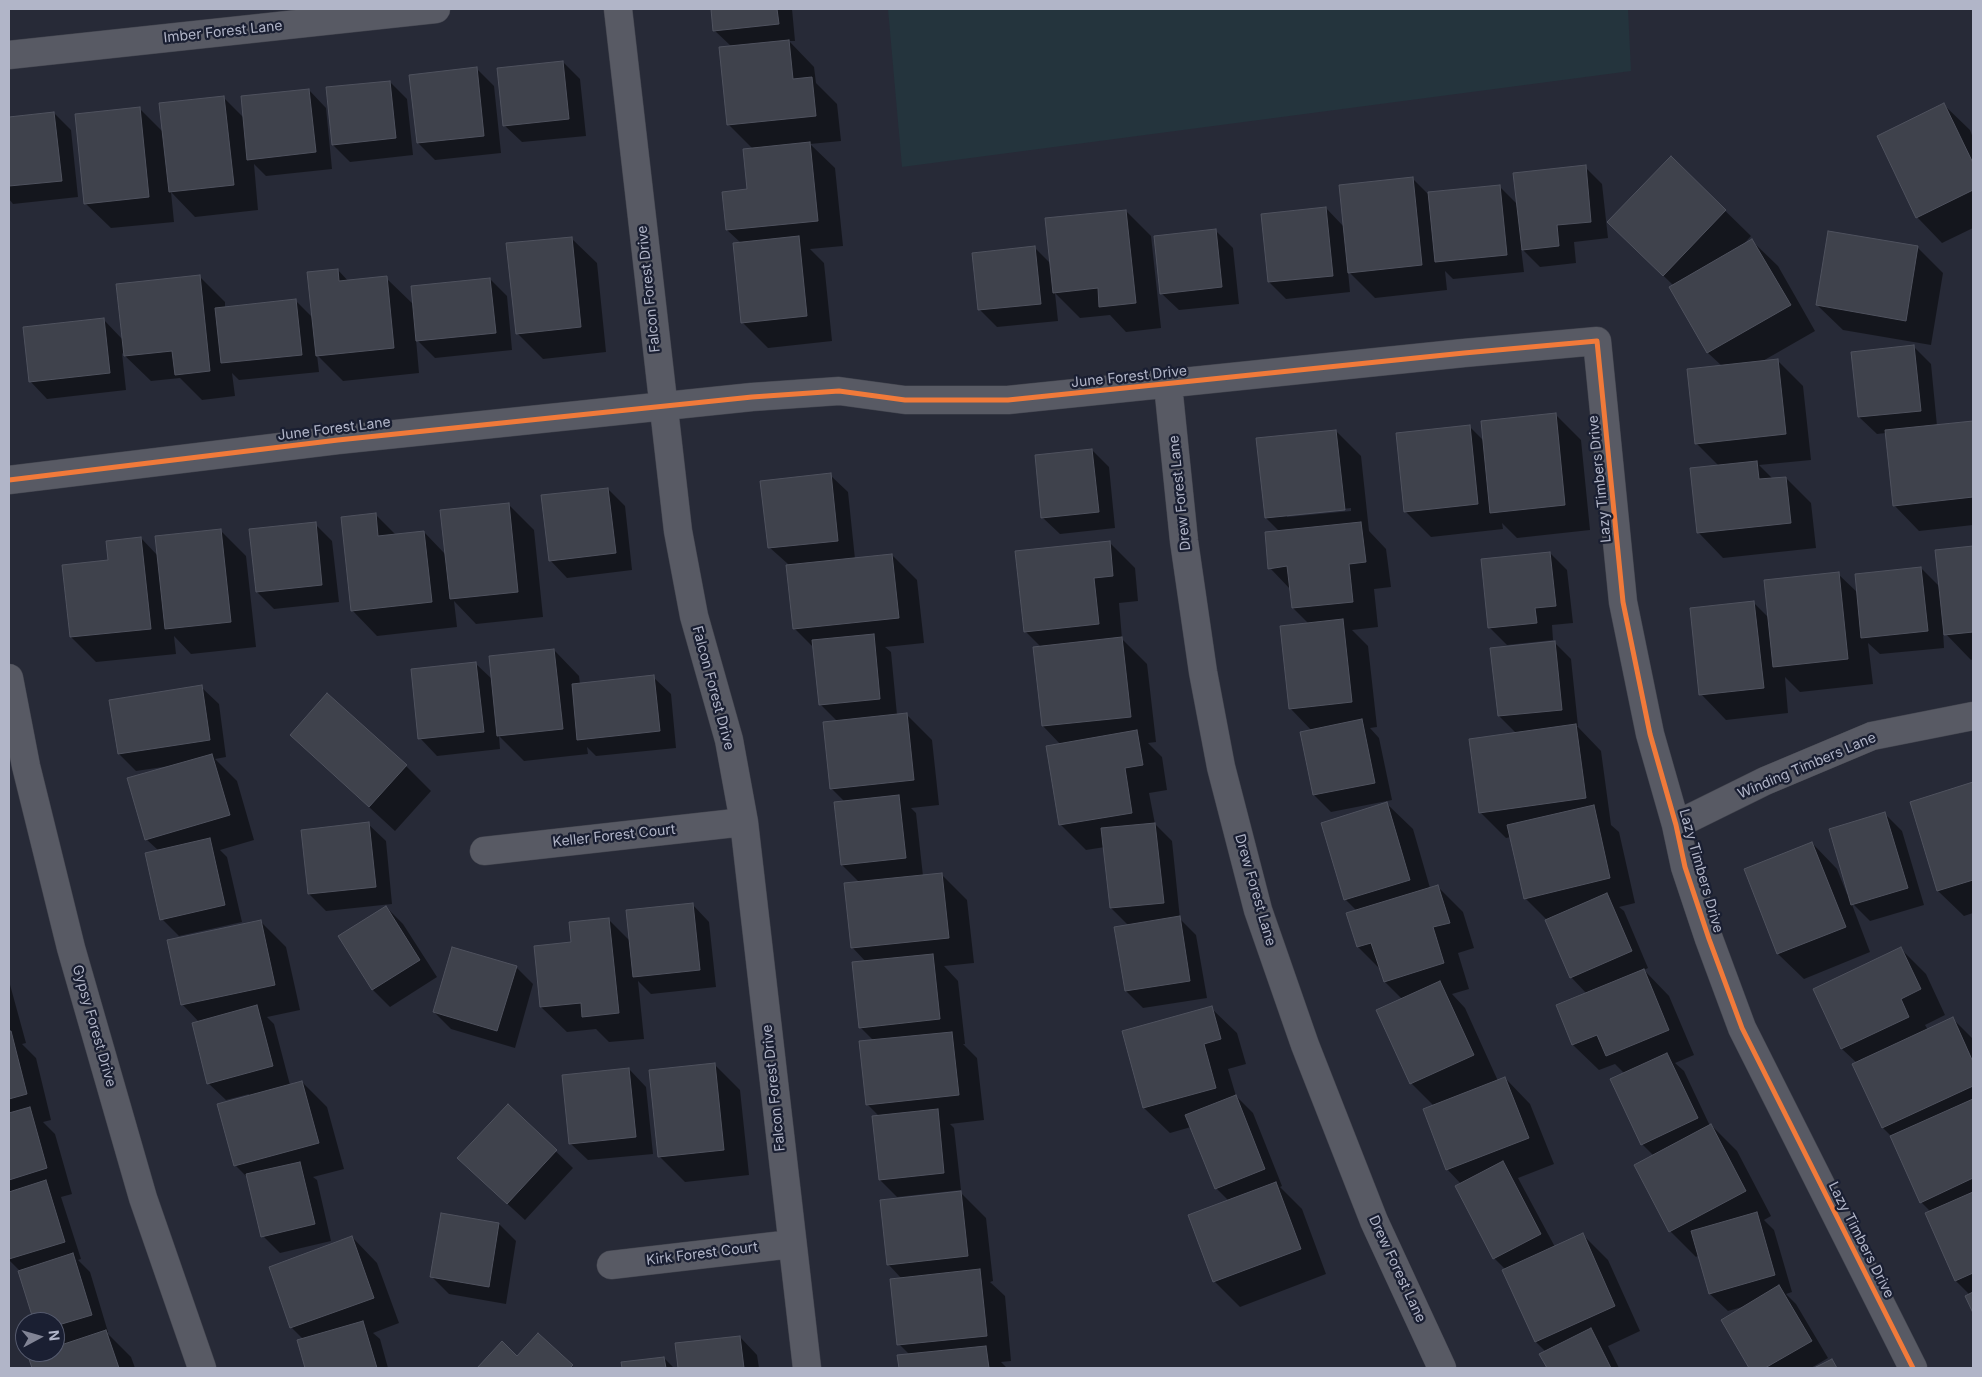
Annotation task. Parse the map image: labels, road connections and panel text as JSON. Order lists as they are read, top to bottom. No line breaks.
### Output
{"streets":{"street":["Imber Forest Lane","Falcon Forest Drive","June Forest Drive","June Forest Lane","Lazy Timbers Drive","Drew Forest Lane","Winding Timbers Lane","Keller Forest Court","Gypsy Forest Drive","Kirk Forest Court"]},"crossings":[["Falcon Forest Drive","June Forest Drive"],["Falcon Forest Drive","June Forest Lane"],["Falcon Forest Drive","Keller Forest Court"],["Falcon Forest Drive","Kirk Forest Court"],["June Forest Drive","June Forest Lane"],["June Forest Drive","Lazy Timbers Drive"],["June Forest Drive","Drew Forest Lane"],["Lazy Timbers Drive","Winding Timbers Lane"]],"north":"right"}
